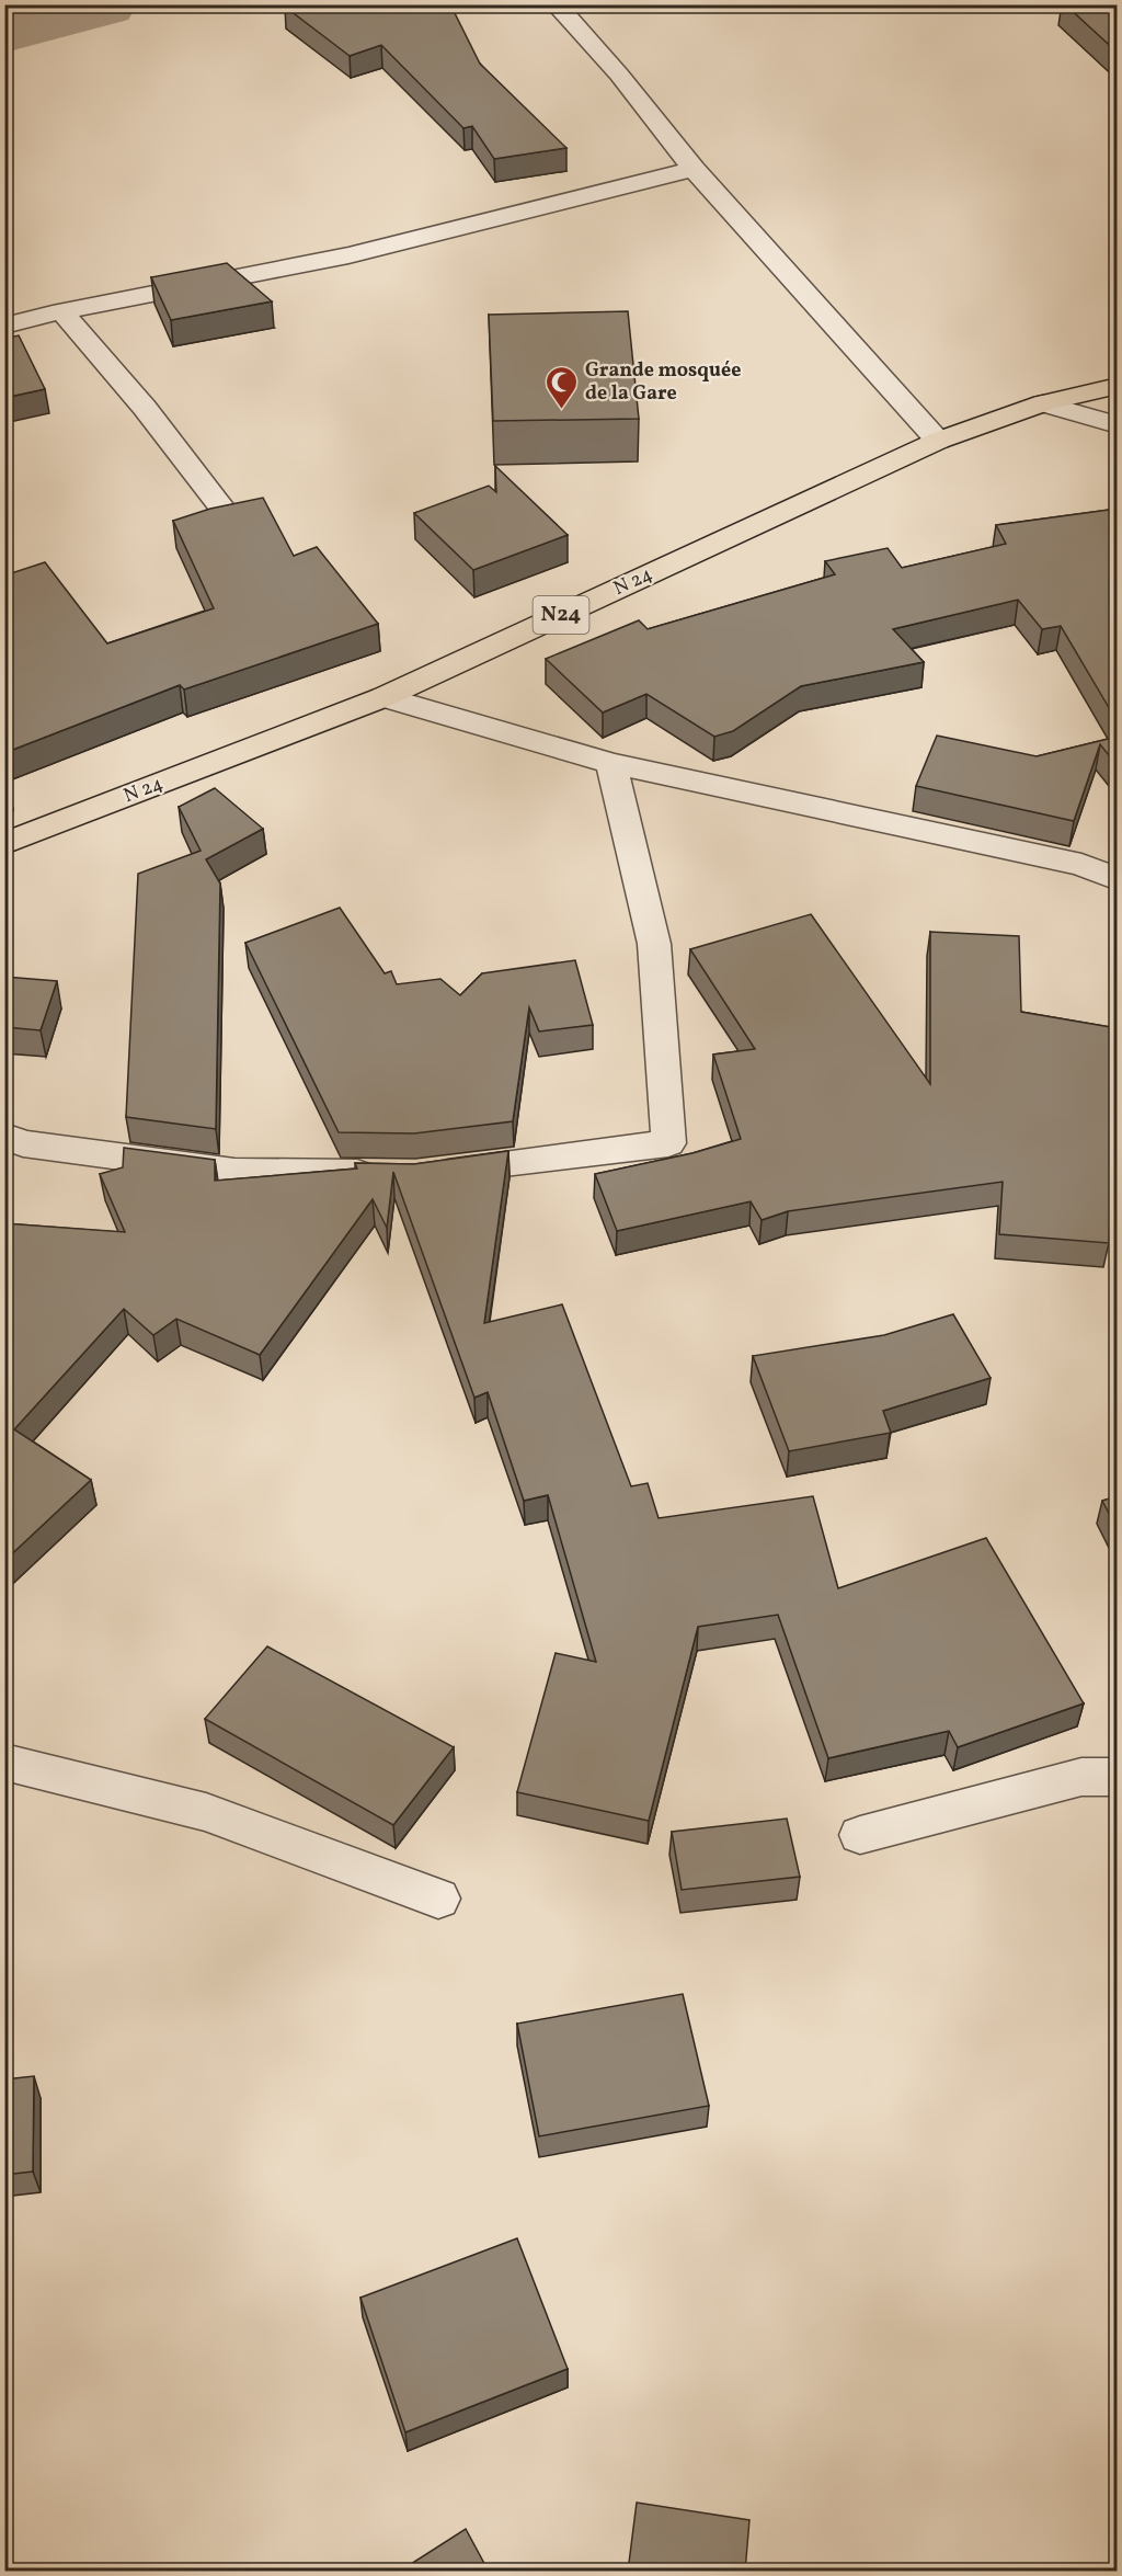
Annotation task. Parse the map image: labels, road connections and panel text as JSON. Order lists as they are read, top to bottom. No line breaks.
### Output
{"streets":{"main road":["N 24","N24"]},"places":{"mosque":["Grande mosquée de la Gare"]}}
